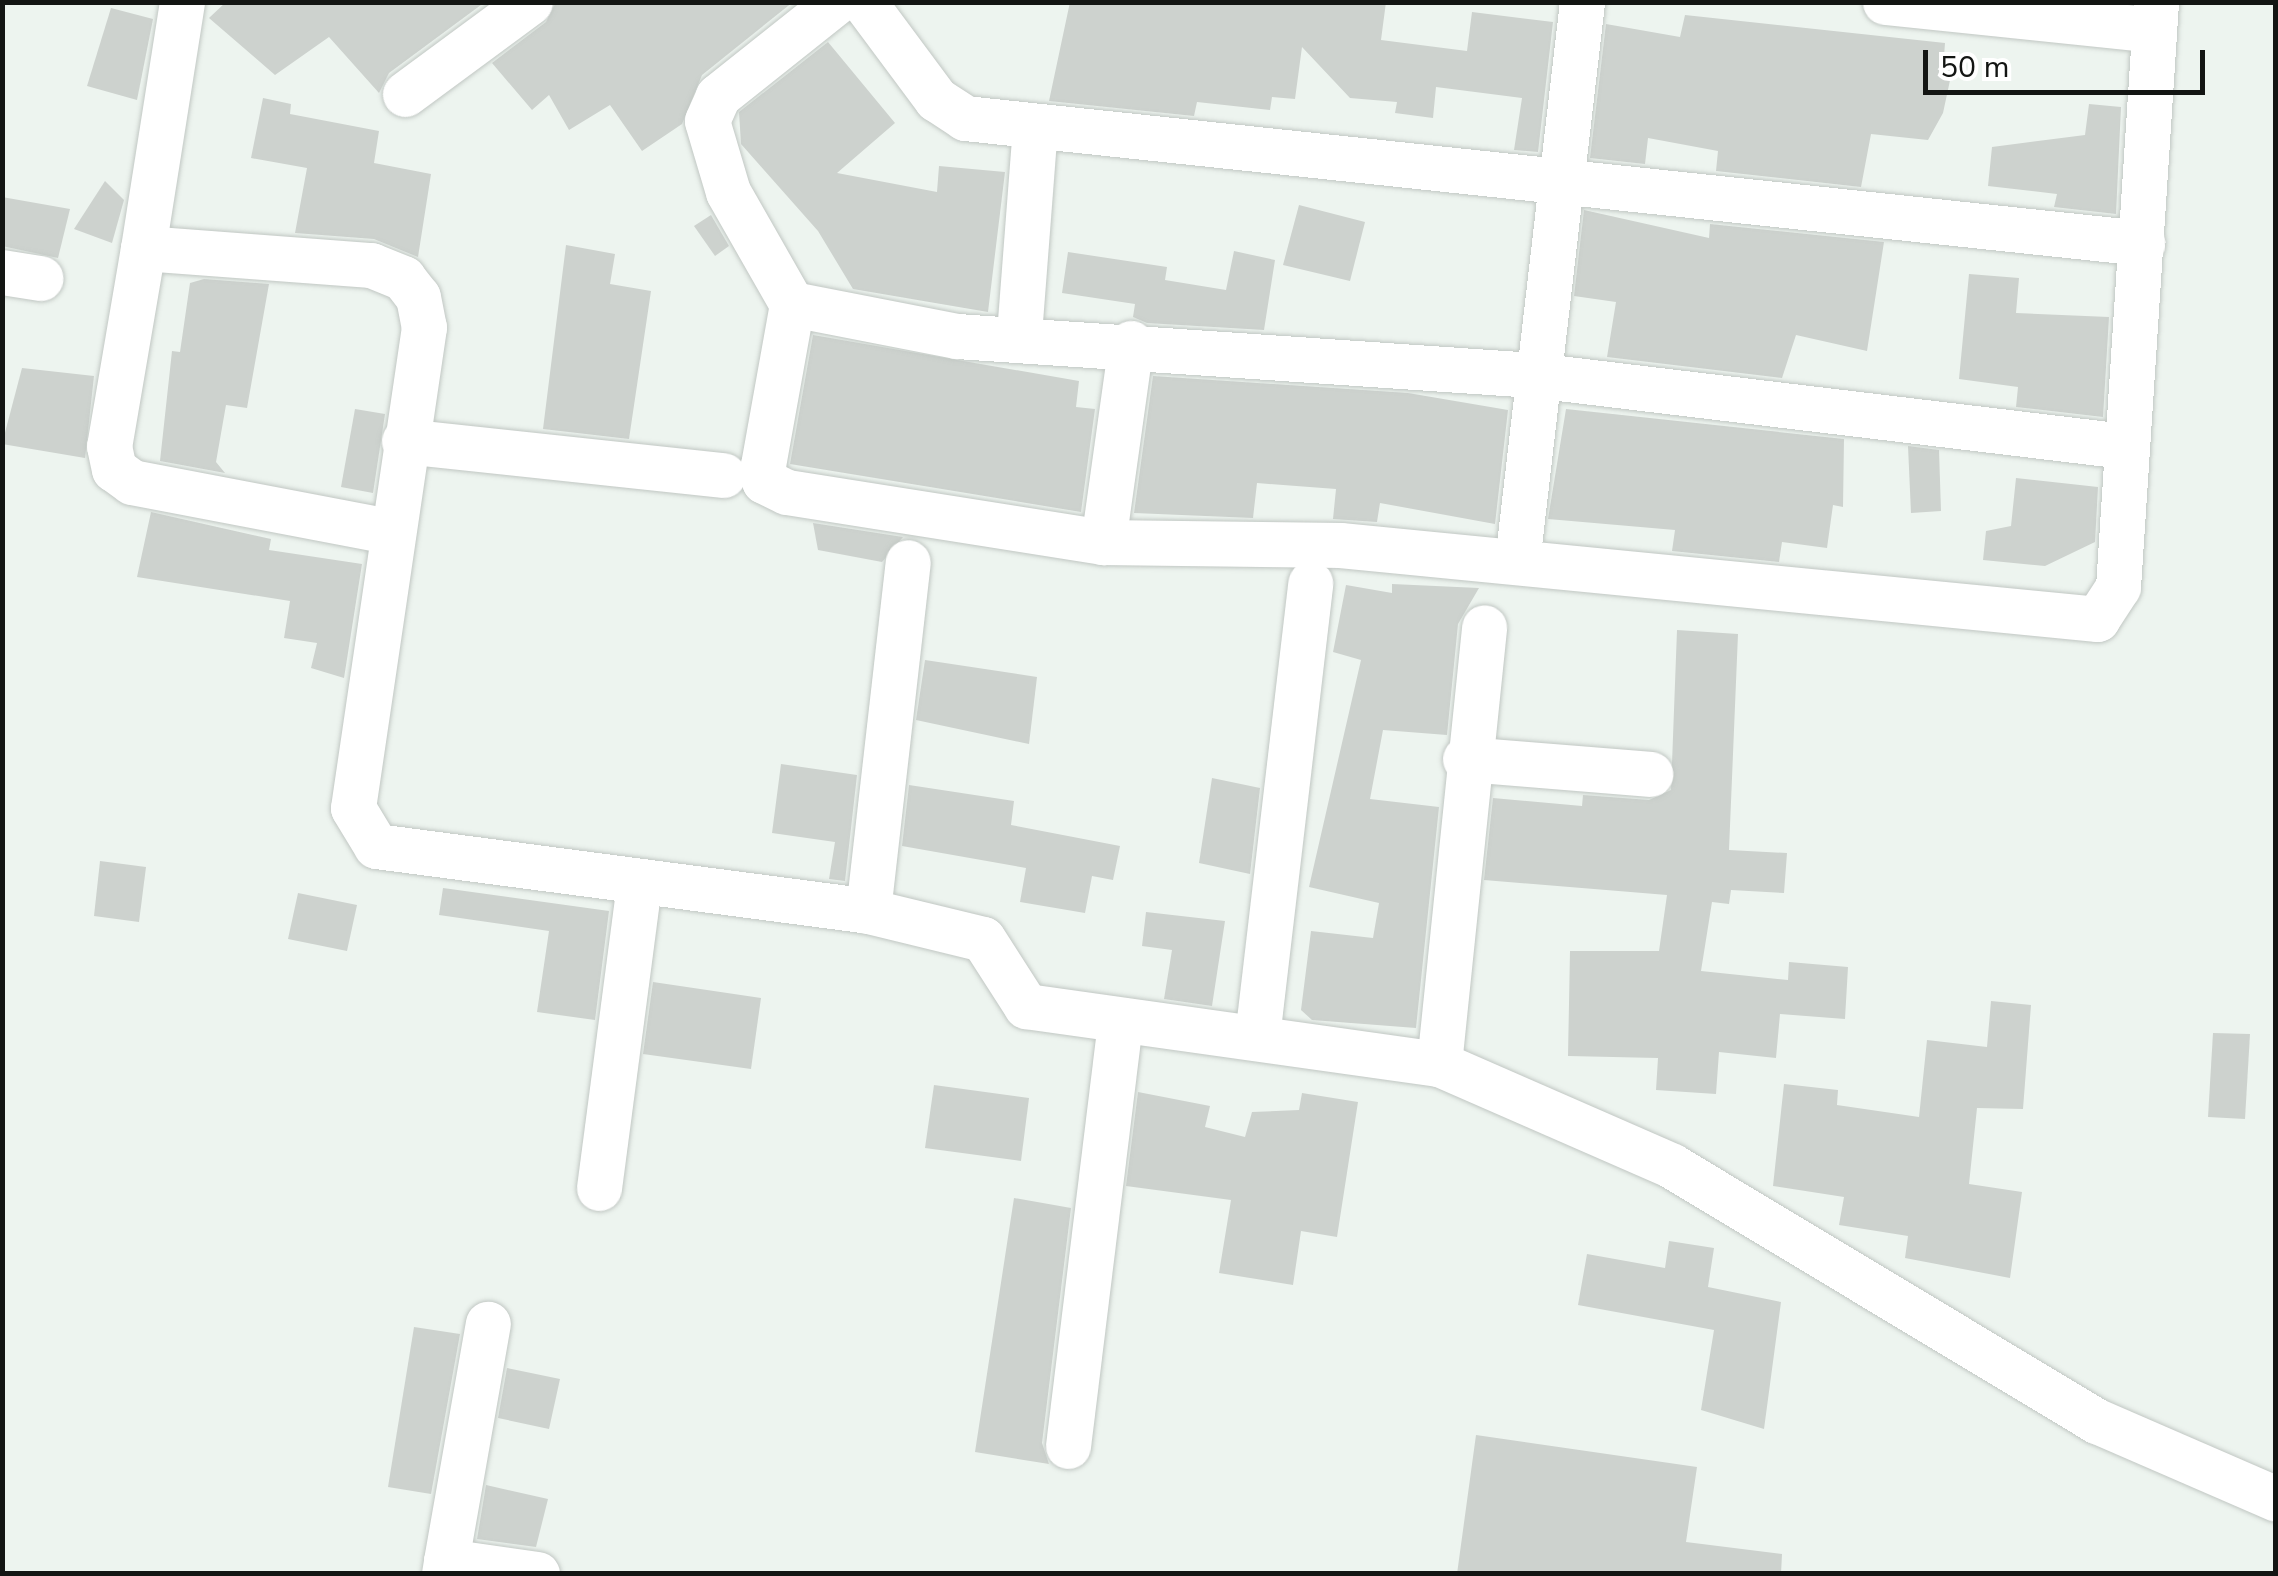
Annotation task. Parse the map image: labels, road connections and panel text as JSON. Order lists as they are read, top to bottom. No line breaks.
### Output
{"scale_bar":"50 m"}
